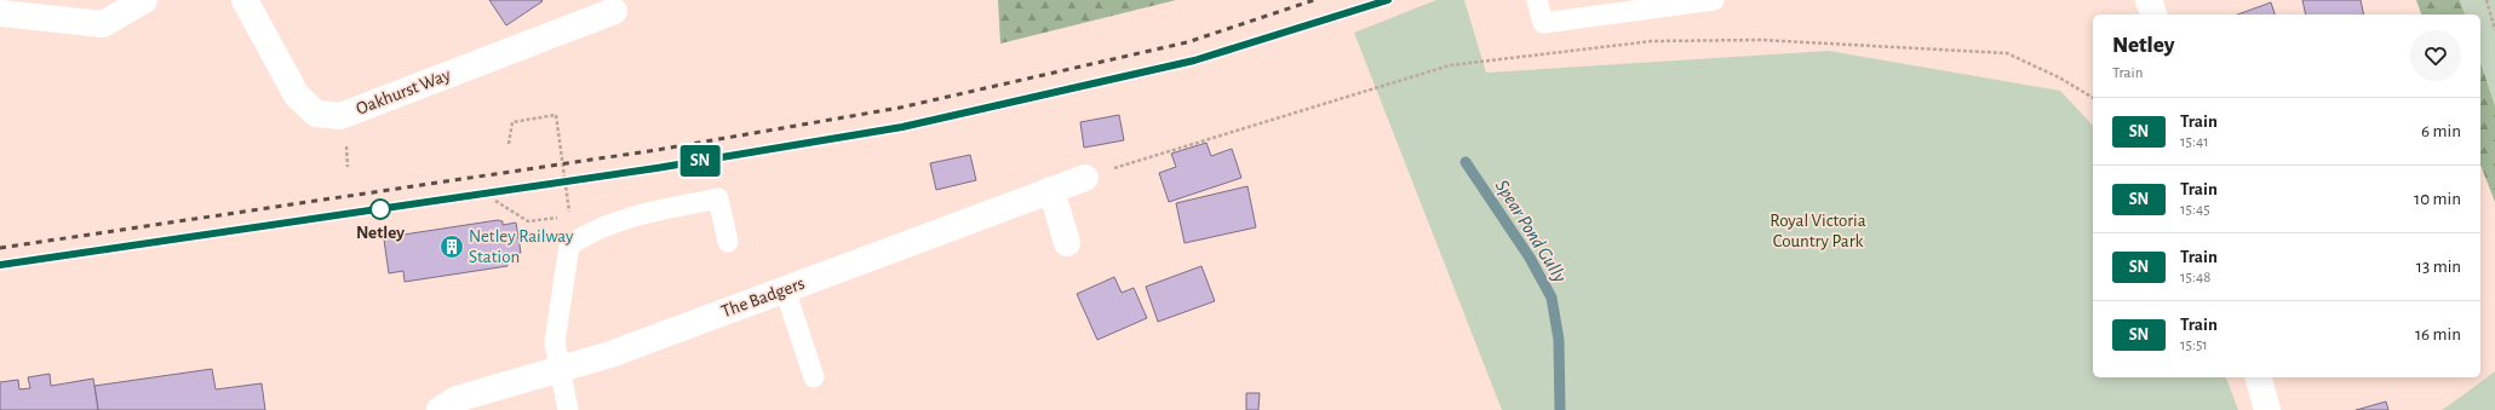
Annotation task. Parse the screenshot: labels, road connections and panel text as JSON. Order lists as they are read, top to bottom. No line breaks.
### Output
{"streets":{"street":["Oakhurst Way","The Badgers"]},"water":["Spear Pond Gully"],"parks":["Royal Victoria Country Park"],"places":{"other":["Netley"],"building":["Netley Railway Station"]},"page":{"on_map":"SN","heading":["Netley","Train"],"list":[{"mark":"SN","name":"Train","note":"15:41","value":"6 min"},{"mark":"SN","name":"Train","note":"15:45","value":"10 min"},{"mark":"SN","name":"Train","note":"15:48","value":"13 min"},{"mark":"SN","name":"Train","note":"15:51","value":"16 min"}]}}
